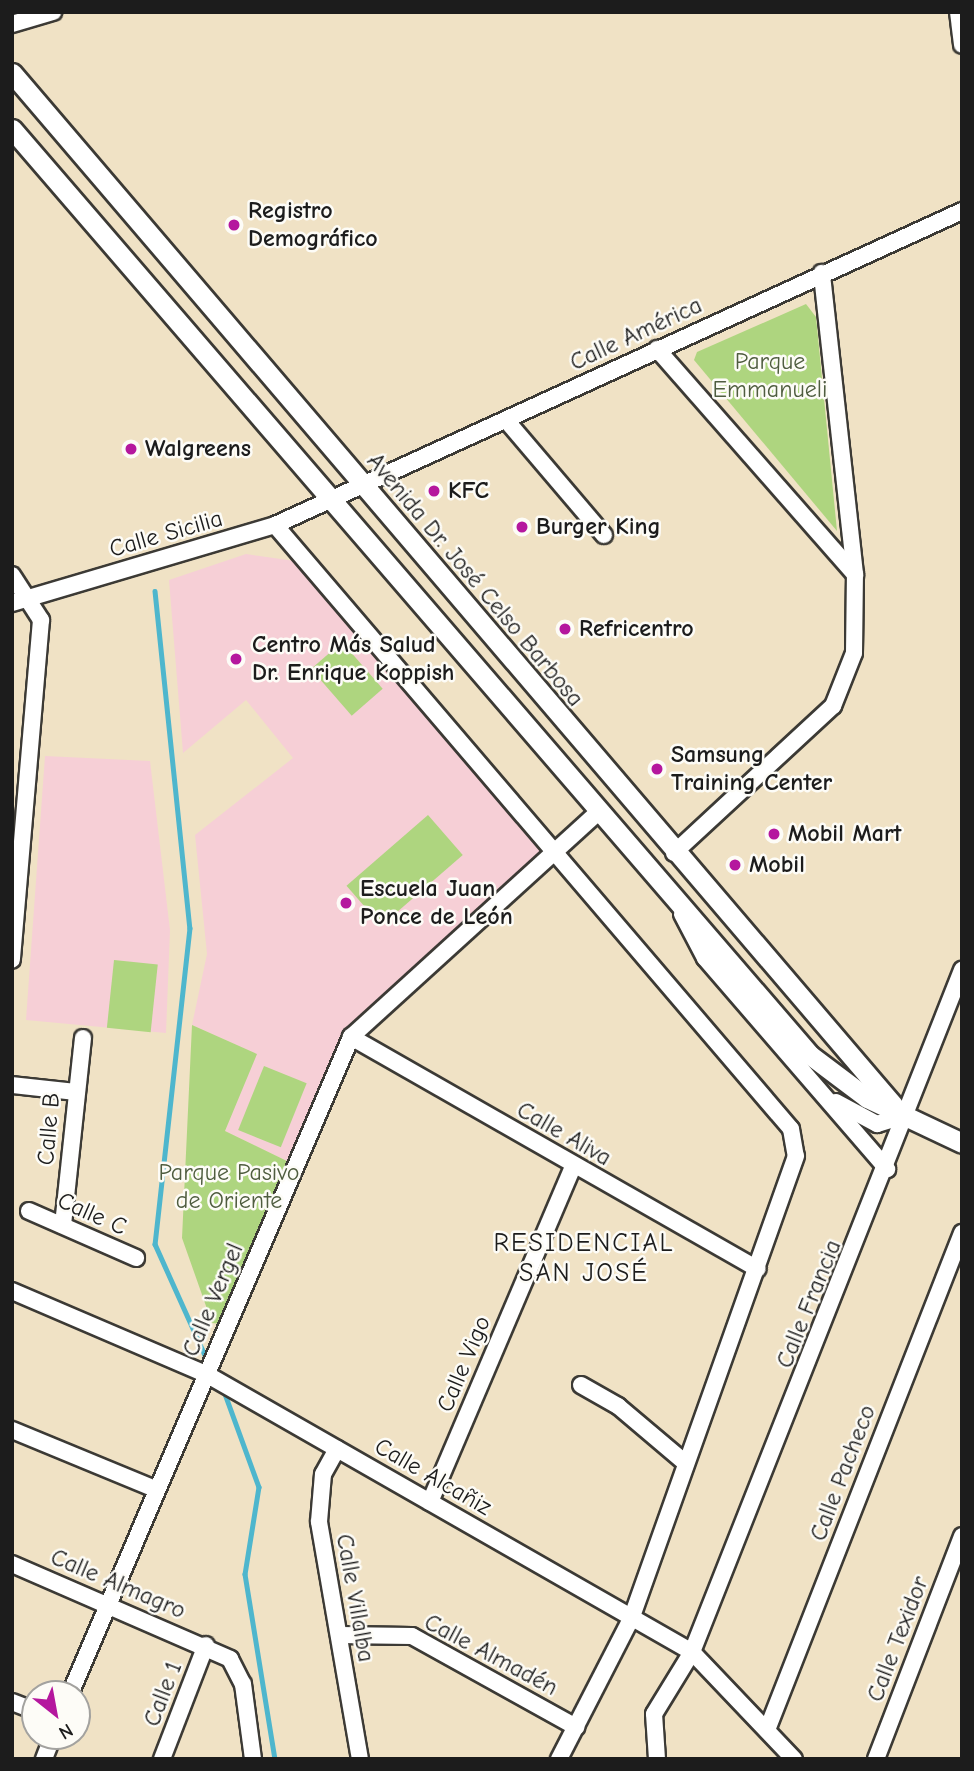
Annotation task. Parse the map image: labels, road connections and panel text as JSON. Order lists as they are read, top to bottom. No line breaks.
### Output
{"streets":{"main road":["Avenida Dr. José Celso Barbosa"],"street":["Calle América","Calle Sicilia","Calle B","Calle Aliva","Calle C","Calle Vergel","Calle Francia","Calle Vigo","Calle Pacheco","Calle Alcañiz","Calle Almagro","Calle Villalba","Calle Texidor","Calle Almadén","Calle 1"]},"crossings":[["Calle América","Calle Sicilia"],["Calle América","Avenida Dr. José Celso Barbosa"],["Calle Sicilia","Avenida Dr. José Celso Barbosa"],["Avenida Dr. José Celso Barbosa","Calle Vergel"],["Avenida Dr. José Celso Barbosa","Calle Francia"],["Calle B","Calle C"],["Calle Aliva","Calle Vergel"],["Calle Aliva","Calle Vigo"],["Calle Vergel","Calle Alcañiz"],["Calle Vergel","Calle Almagro"],["Calle Francia","Calle Alcañiz"],["Calle Vigo","Calle Alcañiz"],["Calle Pacheco","Calle Alcañiz"],["Calle Alcañiz","Calle Villalba"],["Calle Almagro","Calle 1"],["Calle Villalba","Calle Almadén"]],"districts":["RESIDENCIAL SAN JOSÉ"],"parks":["Parque Emmanueli","Parque Pasivo de Oriente"],"places":["Registro Demográfico","Walgreens","KFC","Burger King","Refricentro","Centro Más Salud Dr. Enrique Koppish","Samsung Training Center","Mobil Mart","Mobil","Escuela Juan Ponce de León"],"north":"bottom right"}
